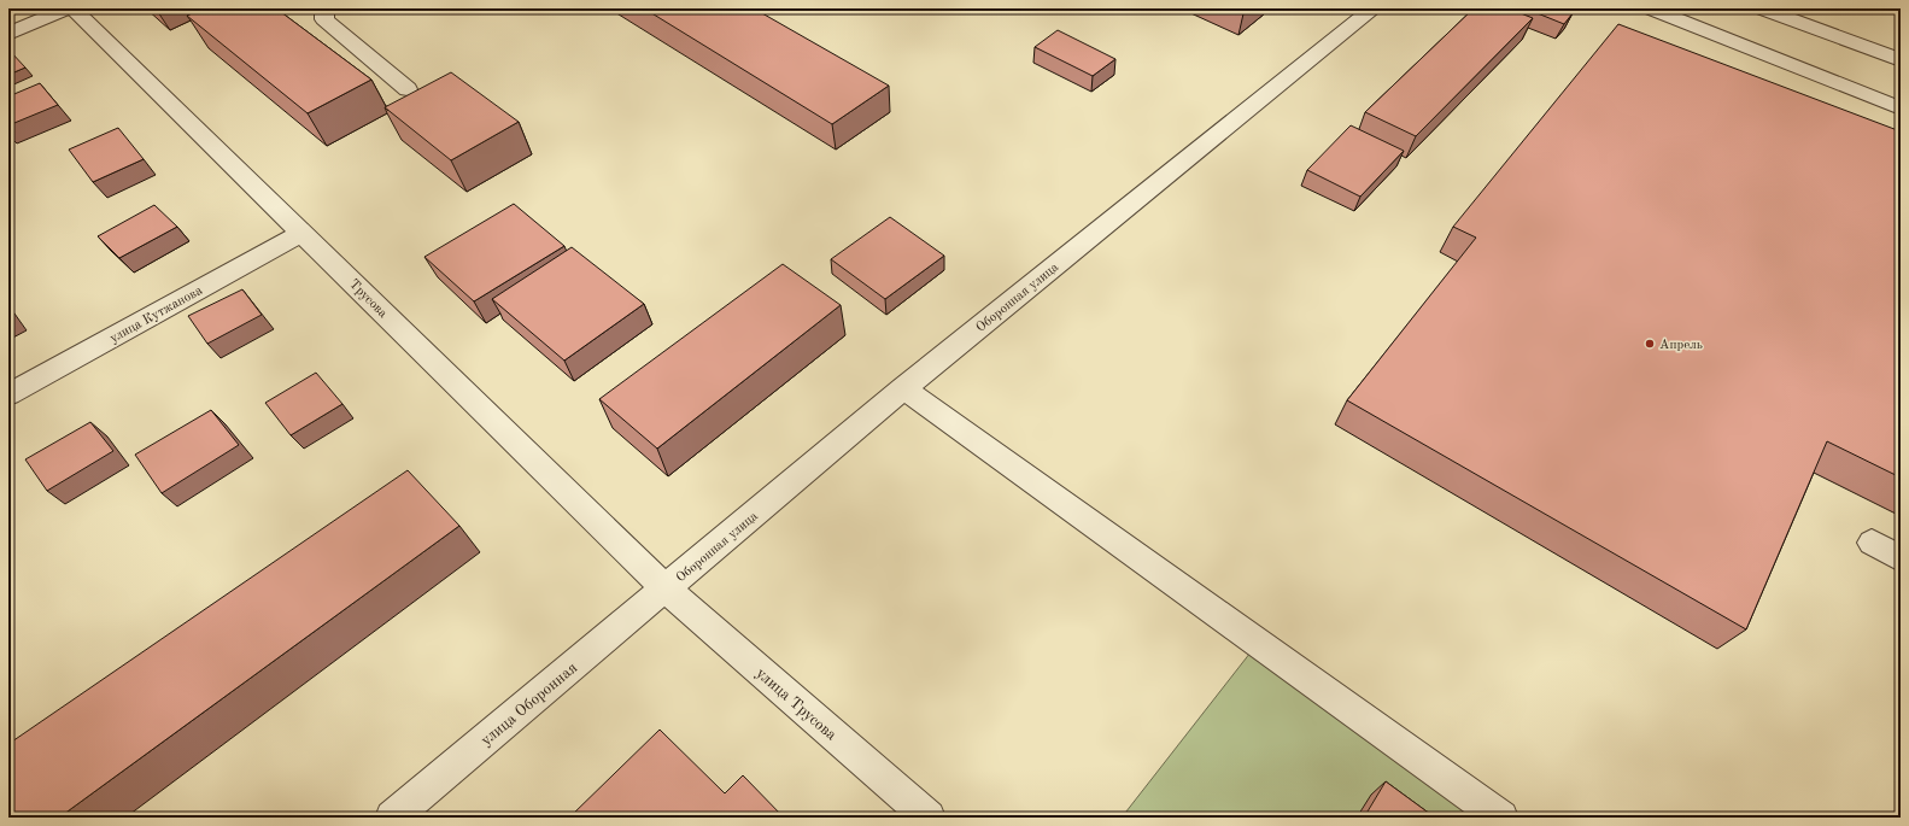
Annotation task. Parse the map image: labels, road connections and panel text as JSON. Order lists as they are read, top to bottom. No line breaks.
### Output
{"streets":{"street":["Оборонная улица","Трусова","улица Кутжанова","улица Оборонная","улица Трусова"]},"crossings":[["Оборонная улица","Трусова"],["Оборонная улица","улица Оборонная"],["Оборонная улица","улица Трусова"],["Трусова","улица Кутжанова"],["Трусова","улица Оборонная"],["Трусова","улица Трусова"],["улица Оборонная","улица Трусова"]],"places":["Апрель"]}
